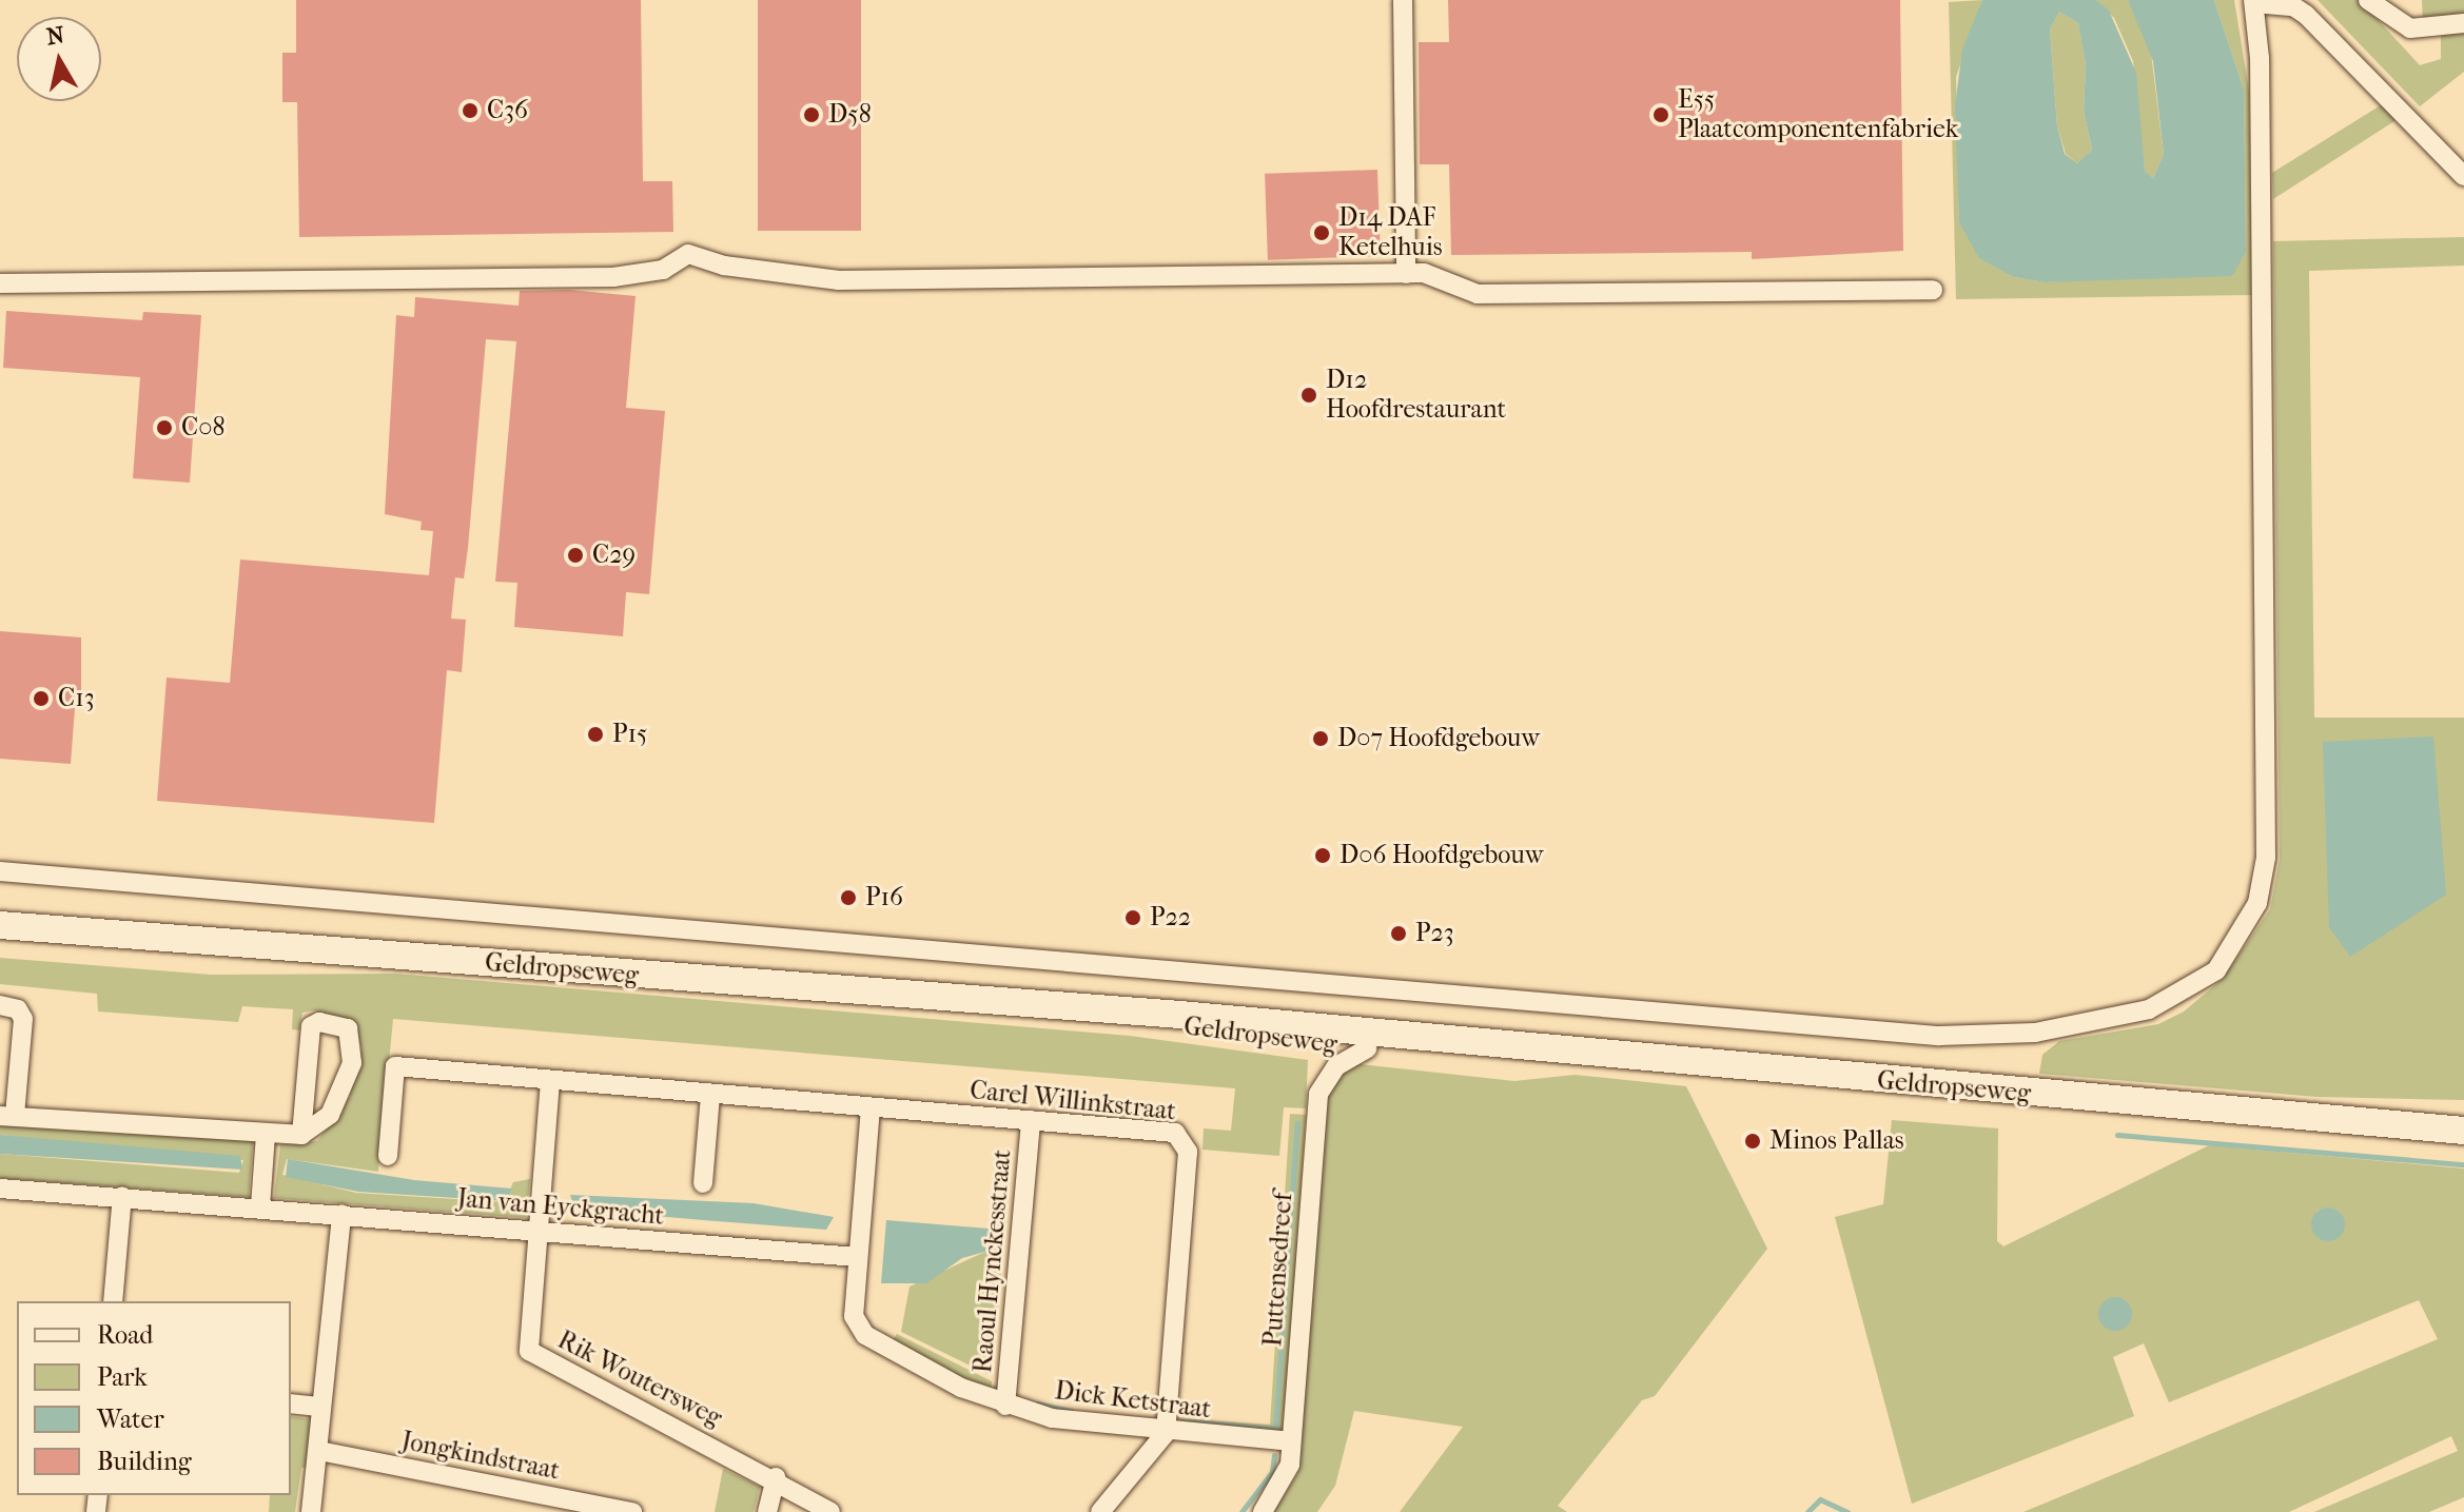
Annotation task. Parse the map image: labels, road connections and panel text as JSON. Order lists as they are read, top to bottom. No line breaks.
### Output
{"streets":{"main road":["Geldropseweg"],"street":["Carel Willinkstraat","Jan van Eyckgracht","Raoul Hynckesstraat","Puttensedreef","Rik Woutersweg","Dick Ketstraat","Jongkindstraat"]},"crossings":[["Geldropseweg","Puttensedreef"],["Carel Willinkstraat","Raoul Hynckesstraat"],["Carel Willinkstraat","Dick Ketstraat"],["Jan van Eyckgracht","Rik Woutersweg"],["Jan van Eyckgracht","Dick Ketstraat"],["Raoul Hynckesstraat","Dick Ketstraat"],["Puttensedreef","Dick Ketstraat"]],"places":["C36","D58","E55 Plaatcomponentenfabriek","D14 DAF Ketelhuis","D12 Hoofdrestaurant","C08","C29","C13","P15","D07 Hoofdgebouw","D06 Hoofdgebouw","P16","P22","P23","Minos Pallas"],"legend":["Road","Park","Water","Building"],"north":"top"}
